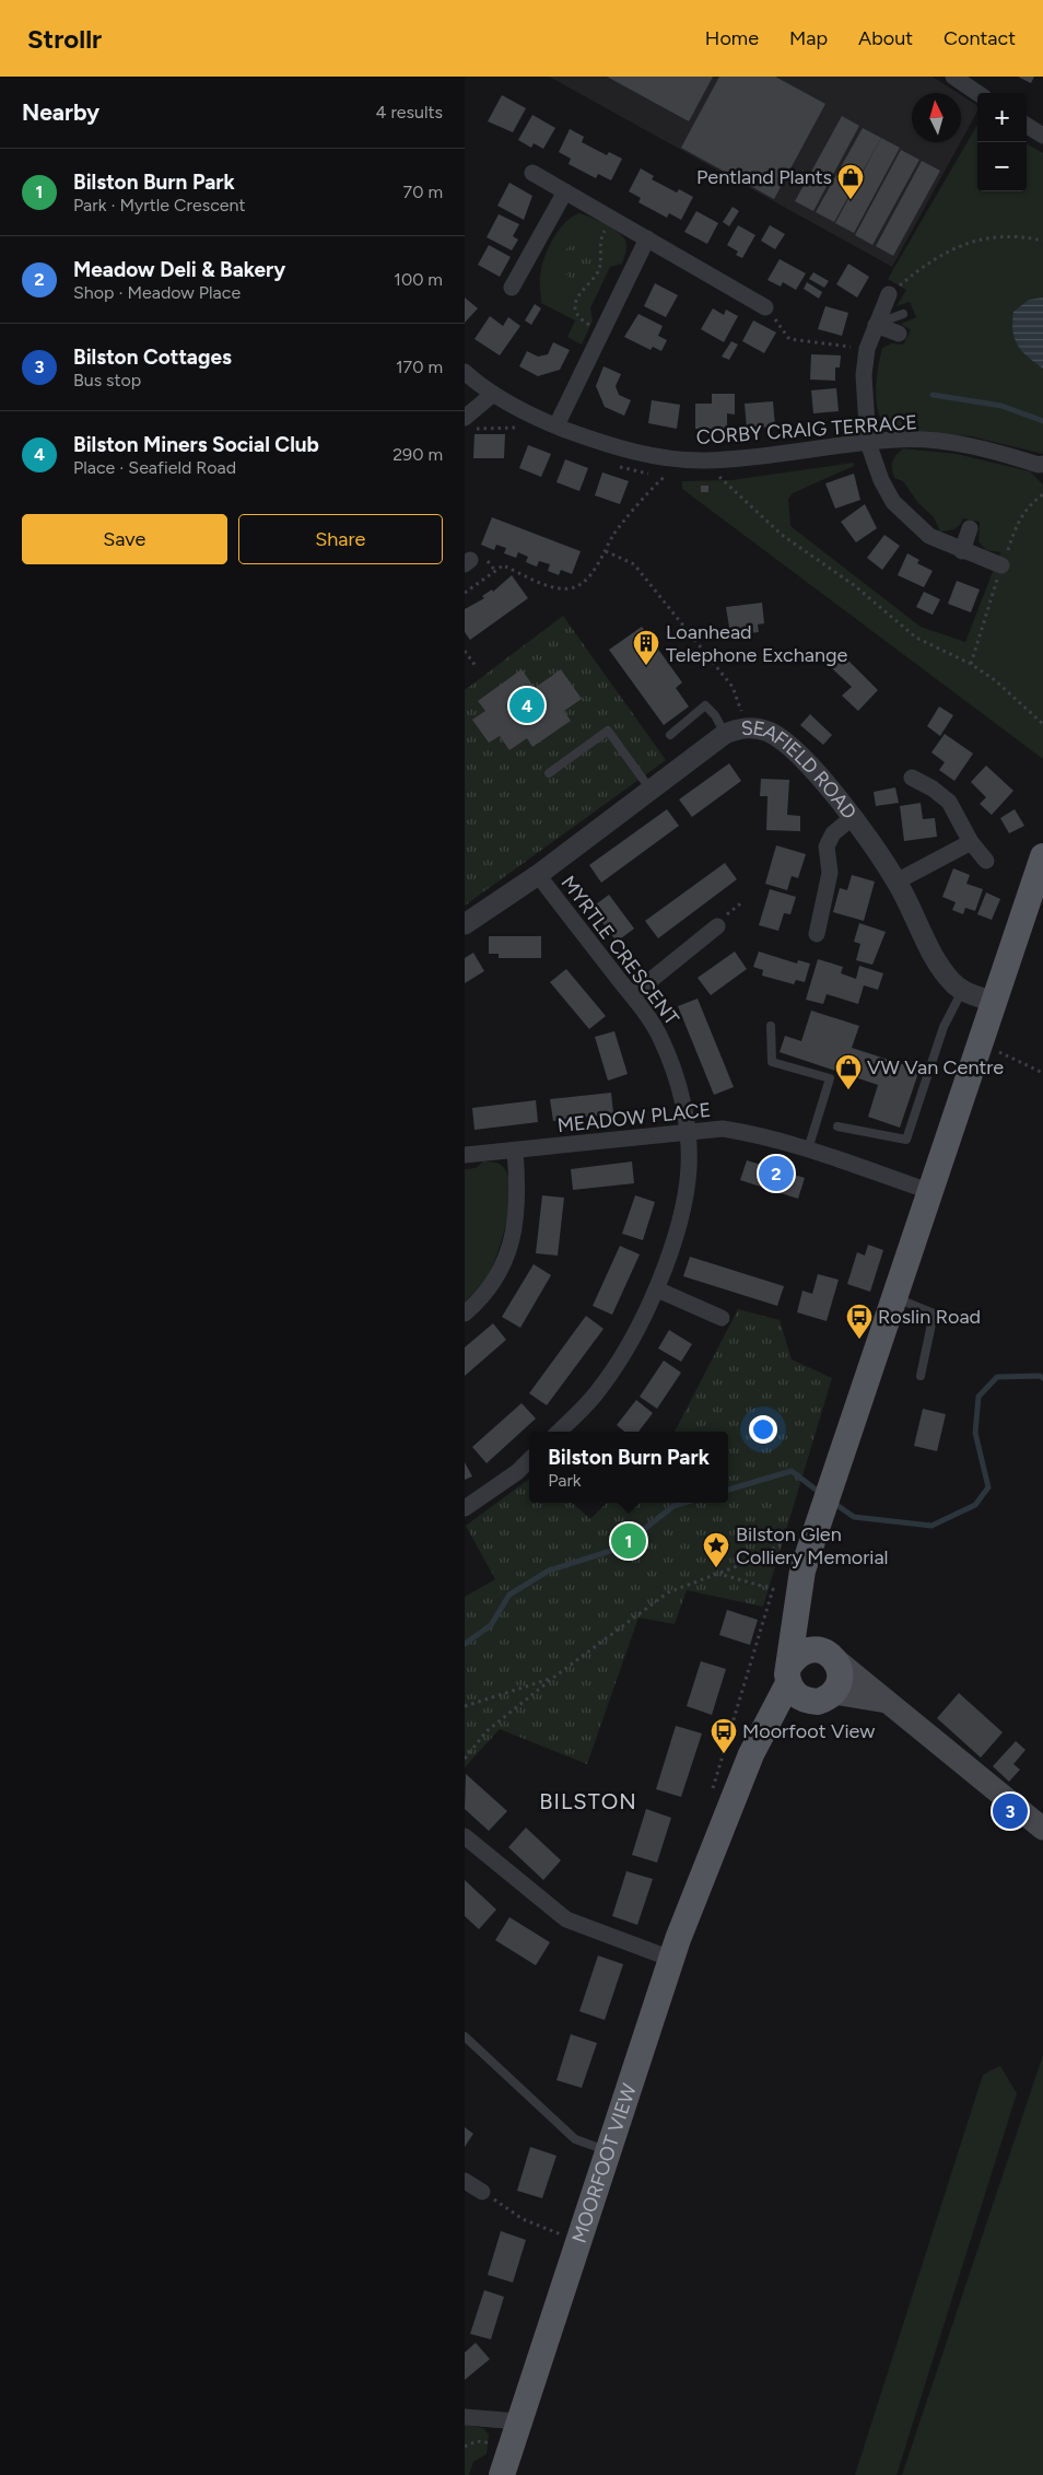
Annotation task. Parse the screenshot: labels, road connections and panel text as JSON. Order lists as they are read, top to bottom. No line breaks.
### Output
{"streets":{"main road":["MOORFOOT VIEW"],"street":["CORBY CRAIG TERRACE","SEAFIELD ROAD","MYRTLE CRESCENT","MEADOW PLACE"]},"crossings":[["SEAFIELD ROAD","MYRTLE CRESCENT"],["MYRTLE CRESCENT","MEADOW PLACE"]],"districts":["BILSTON"],"places":{"shop":["Pentland Plants","VW Van Centre"],"building":["Loanhead Telephone Exchange"],"bus stop":["Roslin Road","Moorfoot View"],"place":["Bilston Glen Colliery Memorial"]},"north":"top","page":{"header":"Strollr","nav":["Home","Map","About","Contact"],"heading":["Nearby","4 results"],"map_buttons":["+","−"],"list":[{"mark":"1","name":"Bilston Burn Park","note":"Park · Myrtle Crescent","value":"70 m"},{"mark":"2","name":"Meadow Deli & Bakery","note":"Shop · Meadow Place","value":"100 m"},{"mark":"3","name":"Bilston Cottages","note":"Bus stop","value":"170 m"},{"mark":"4","name":"Bilston Miners Social Club","note":"Place · Seafield Road","value":"290 m"}],"buttons":["Save","Share"],"pins":["4","2","1","3"],"popup":["Bilston Burn Park","Park"]}}
